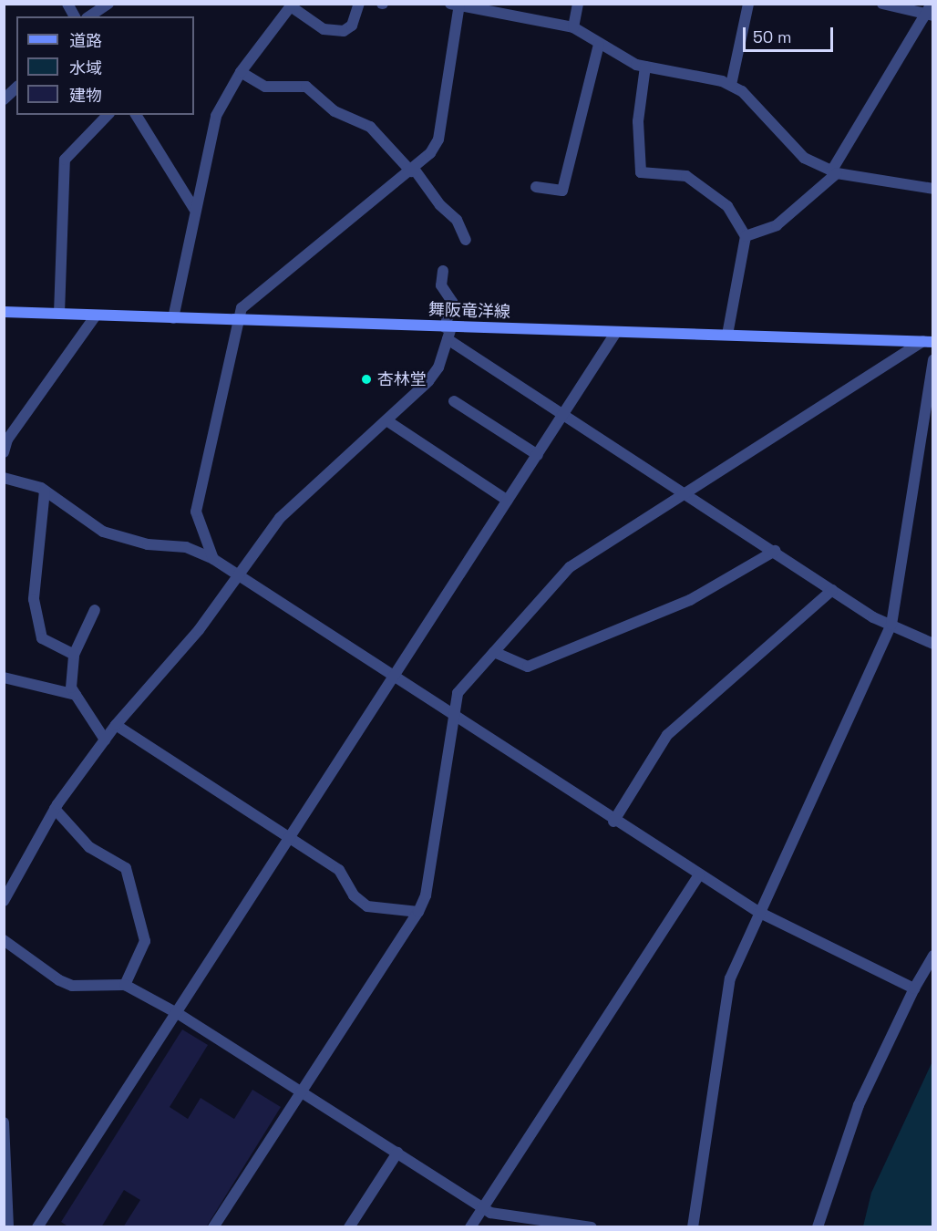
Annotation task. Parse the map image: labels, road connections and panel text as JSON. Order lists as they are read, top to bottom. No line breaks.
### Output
{"streets":{"main road":["舞阪竜洋線"]},"places":["杏林堂"],"legend":["道路","水域","建物"],"scale_bar":"50 m"}
